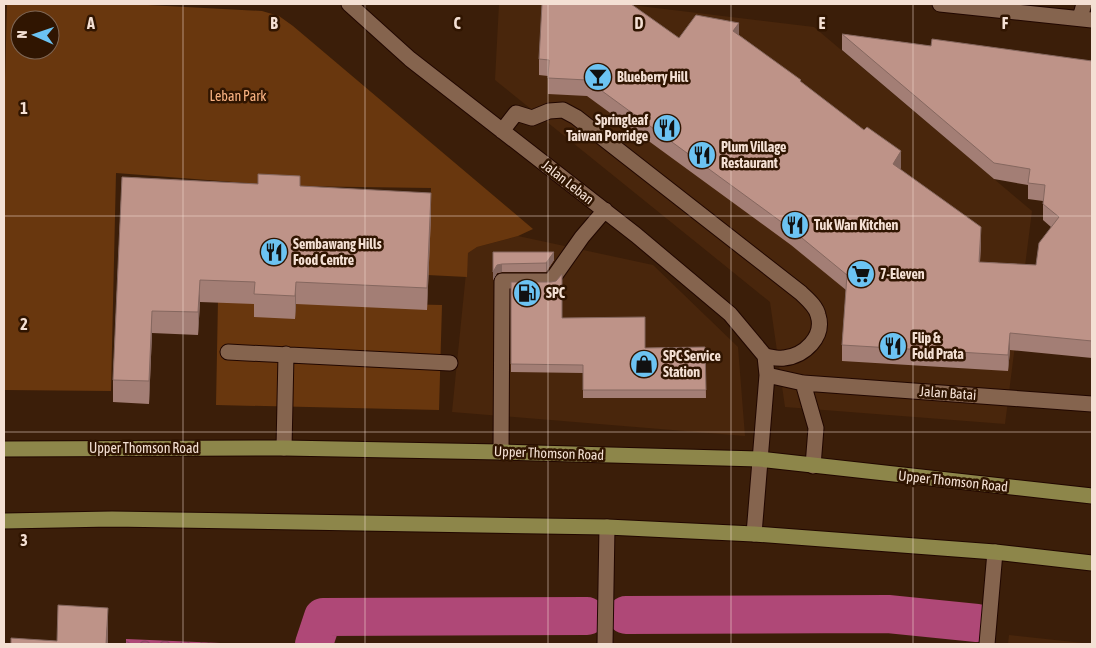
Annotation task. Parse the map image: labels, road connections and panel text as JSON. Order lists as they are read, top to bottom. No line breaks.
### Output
{"streets":{"main road":["Upper Thomson Road"],"street":["Jalan Leban","Jalan Batai"]},"parks":["Leban Park"],"places":{"bar":["Blueberry Hill"],"restaurant":["Springleaf Taiwan Porridge","Plum Village Restaurant","Tuk Wan Kitchen","Sembawang Hills Food Centre","Flip & Fold Prata"],"supermarket":["7-Eleven"],"fuel station":["SPC"],"shop":["SPC Service Station"]},"north":"left","grid":{"columns":["A","B","C","D","E","F"],"rows":["1","2","3"]}}
